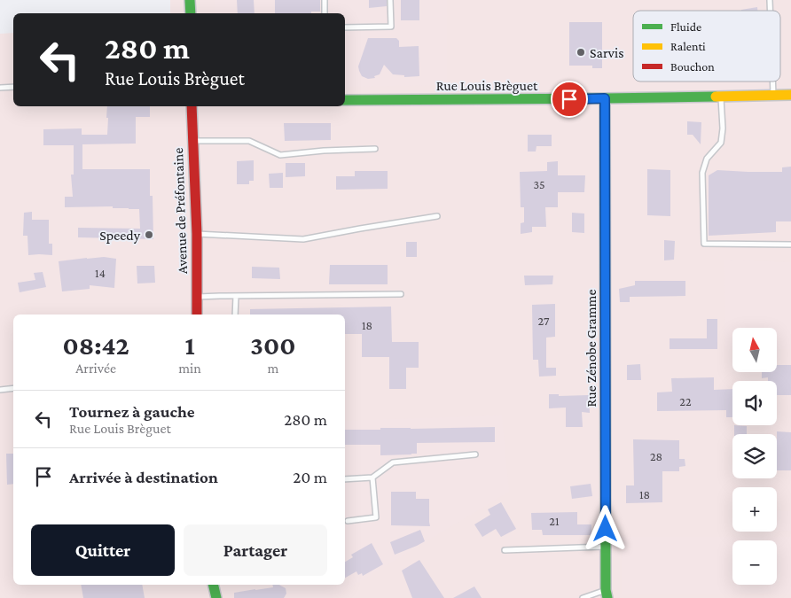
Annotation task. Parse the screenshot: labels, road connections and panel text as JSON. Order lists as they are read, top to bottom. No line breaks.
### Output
{"streets":{"street":["Rue Louis Brèguet","Avenue de Préfontaine","Rue Zénobe Gramme"]},"crossings":[["Rue Louis Brèguet","Rue Zénobe Gramme"]],"places":["Sarvis","Speedy"],"house_numbers":["35","14","27","18","22","28","18","21"],"legend":["Fluide","Ralenti","Bouchon"],"north":"top","page":{"turn":["280 m","Rue Louis Brèguet"],"eta":["08:42","Arrivée","1","min","300","m"],"map_buttons":["+","−"],"list":[{"name":"Tournez à gauche","note":"Rue Louis Brèguet","value":"280 m"},{"name":"Arrivée à destination","value":"20 m"}],"buttons":["Quitter","Partager"]}}
